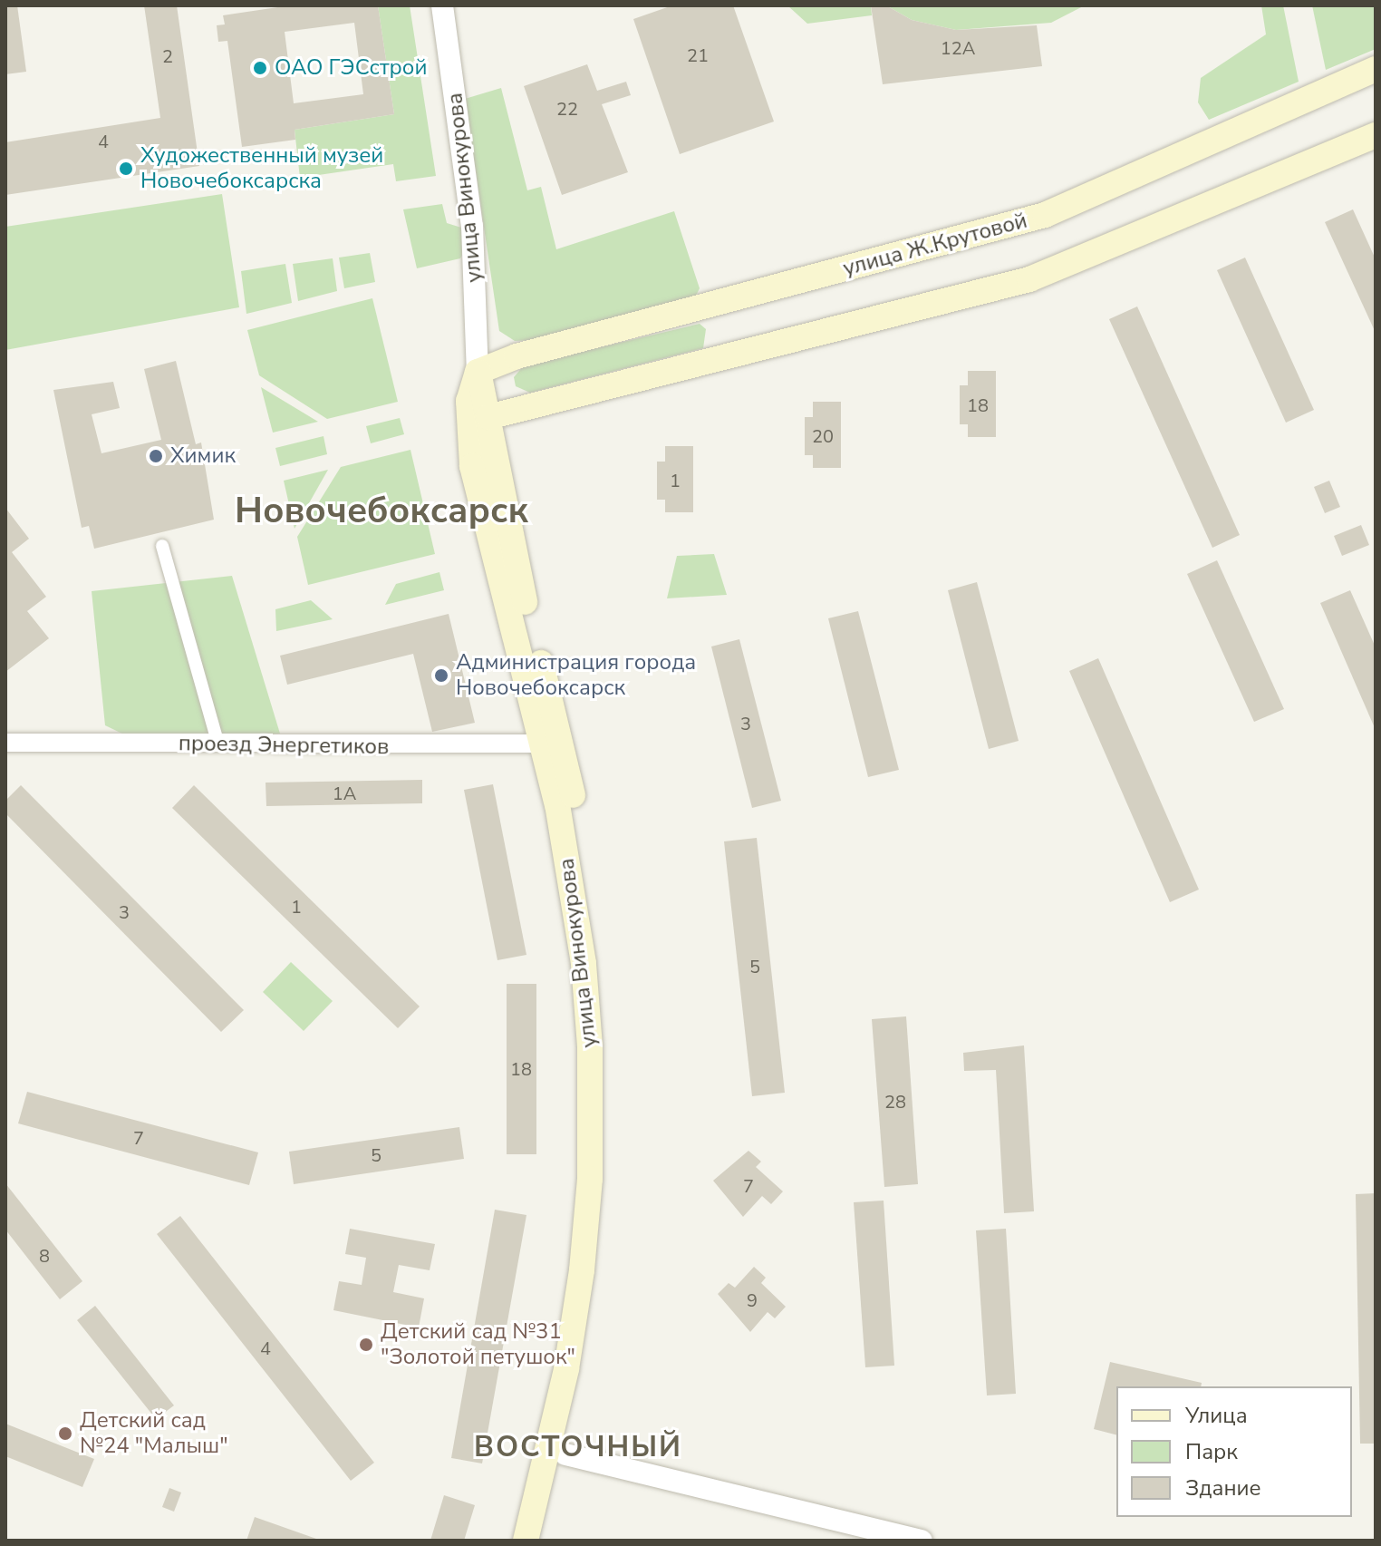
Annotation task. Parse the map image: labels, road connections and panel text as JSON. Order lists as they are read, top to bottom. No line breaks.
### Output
{"streets":{"main road":["улица Винокурова","улица Ж.Крутовой"],"street":["проезд Энергетиков"]},"crossings":[["улица Винокурова","улица Ж.Крутовой"],["улица Винокурова","проезд Энергетиков"]],"districts":["Новочебоксарск","ВОСТОЧНЫЙ"],"places":["ОАО ГЭСстрой","Художественный музей Новочебоксарска","Химик","Администрация города Новочебоксарск","Детский сад №31 \"Золотой петушок\"","Детский сад №24 \"Малыш\""],"house_numbers":["12А","21","2","22","4","18","20","1","3","1А","1","3","5","18","28","7","5","7","8","9","4"],"legend":["Улица","Парк","Здание"]}
